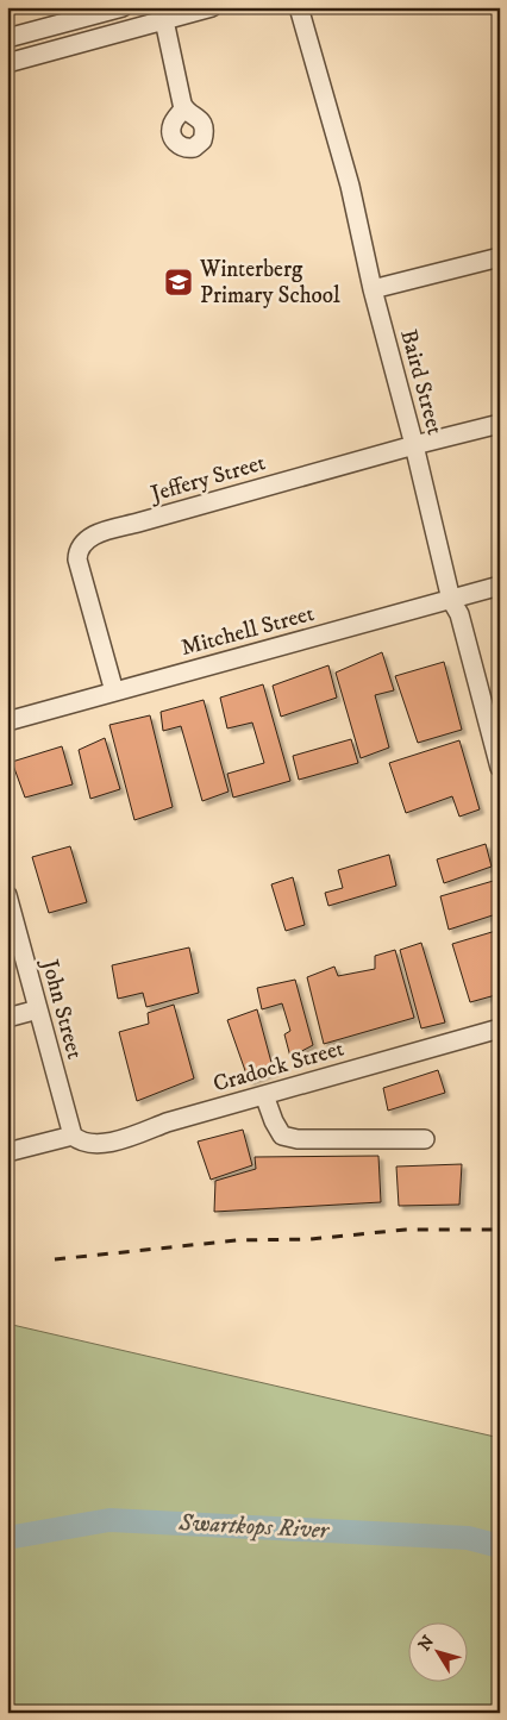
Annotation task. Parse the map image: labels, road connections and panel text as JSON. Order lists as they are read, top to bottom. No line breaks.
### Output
{"streets":{"street":["Baird Street","Jeffery Street","Mitchell Street","John Street","Cradock Street"]},"crossings":[["Baird Street","Jeffery Street"],["Baird Street","Mitchell Street"],["Jeffery Street","Mitchell Street"],["John Street","Cradock Street"]],"water":["Swartkops River"],"places":{"school or university":["Winterberg Primary School"]},"north":"top left"}
